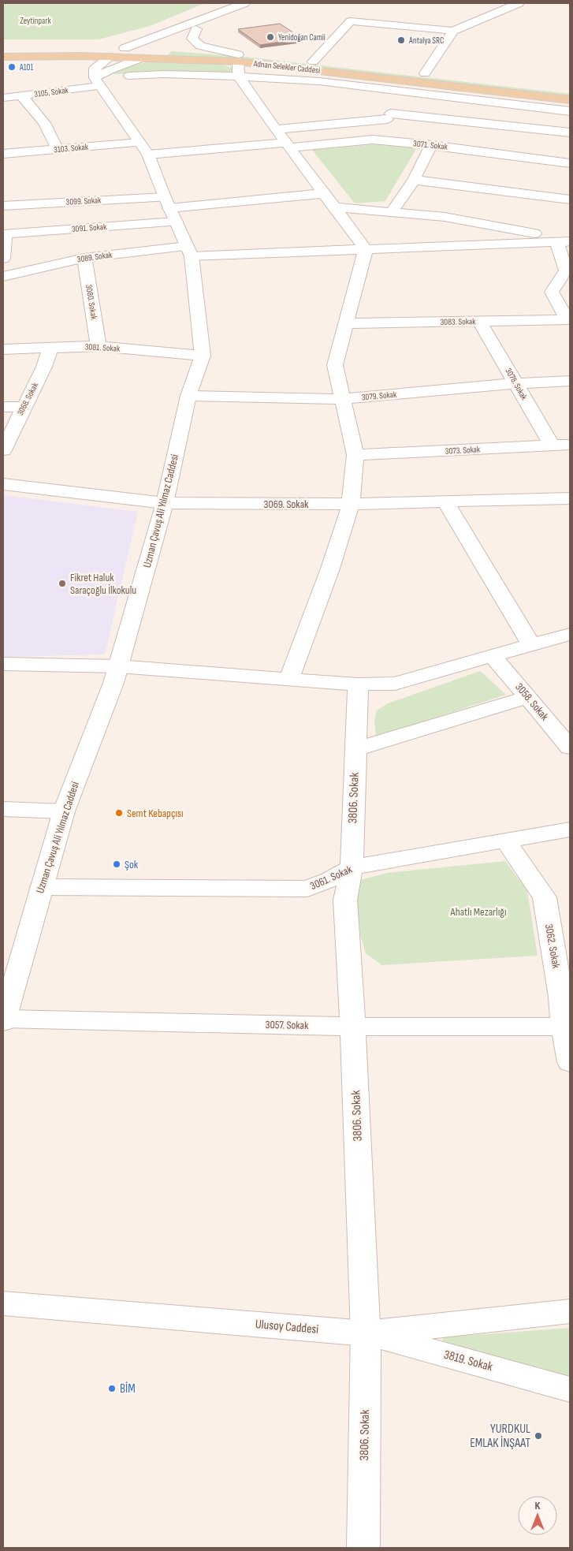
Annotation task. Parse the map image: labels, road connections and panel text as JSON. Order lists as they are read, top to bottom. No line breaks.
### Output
{"streets":{"main road":["Adnan Selekler Caddesi"],"street":["3105. Sokak","3071. Sokak","3103. Sokak","3099. Sokak","3091. Sokak","3089. Sokak","3080. Sokak","3083. Sokak","3081. Sokak","3078. Sokak","3079. Sokak","3068. Sokak","3073. Sokak","3069. Sokak","Uzman Çavuş Ali Yılmaz Caddesi","3058. Sokak","3806. Sokak","3061. Sokak","3062. Sokak","3057. Sokak","Ulusoy Caddesi","3819. Sokak"]},"crossings":[["3105. Sokak","Uzman Çavuş Ali Yılmaz Caddesi"],["3071. Sokak","3103. Sokak"],["3103. Sokak","Uzman Çavuş Ali Yılmaz Caddesi"],["3099. Sokak","3091. Sokak"],["3099. Sokak","Uzman Çavuş Ali Yılmaz Caddesi"],["3091. Sokak","Uzman Çavuş Ali Yılmaz Caddesi"],["3089. Sokak","3080. Sokak"],["3089. Sokak","Uzman Çavuş Ali Yılmaz Caddesi"],["3080. Sokak","3081. Sokak"],["3083. Sokak","3078. Sokak"],["3081. Sokak","3068. Sokak"],["3081. Sokak","Uzman Çavuş Ali Yılmaz Caddesi"],["3078. Sokak","3079. Sokak"],["3078. Sokak","3073. Sokak"],["3079. Sokak","Uzman Çavuş Ali Yılmaz Caddesi"],["3069. Sokak","Uzman Çavuş Ali Yılmaz Caddesi"],["Uzman Çavuş Ali Yılmaz Caddesi","3061. Sokak"],["Uzman Çavuş Ali Yılmaz Caddesi","3057. Sokak"],["3806. Sokak","3061. Sokak"],["3806. Sokak","3057. Sokak"],["3806. Sokak","Ulusoy Caddesi"],["3806. Sokak","3819. Sokak"],["3061. Sokak","3062. Sokak"],["3062. Sokak","3057. Sokak"],["Ulusoy Caddesi","3819. Sokak"]],"parks":["Zeytinpark","Ahatlı Mezarlığı"],"places":["Yenidoğan Camii","Antalya SRC","A101","Fikret Haluk Saraçoğlu İlkokulu","Semt Kebapçısı","Şok","BİM","YURDKUL EMLAK İNŞAAT"],"north":"top"}
